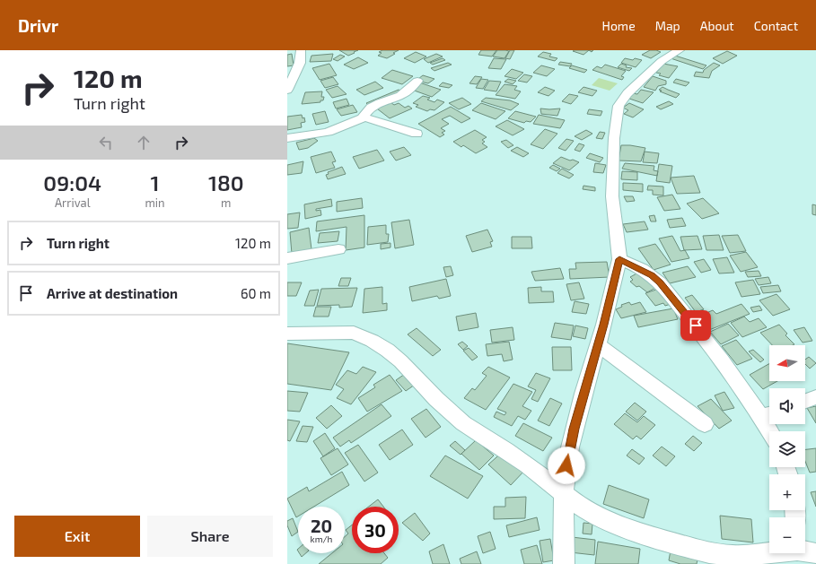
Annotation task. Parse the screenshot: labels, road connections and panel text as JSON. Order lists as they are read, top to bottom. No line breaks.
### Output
{"north":"left","page":{"header":"Drivr","nav":["Home","Map","About","Contact"],"turn":["120 m","Turn right"],"eta":["09:04","Arrival","1","min","180","m"],"list":[{"name":"Turn right","value":"120 m"},{"name":"Arrive at destination","value":"60 m"}],"map_buttons":["+","−"],"speed":"20 km/h","limit":"30","buttons":["Exit","Share"]}}
